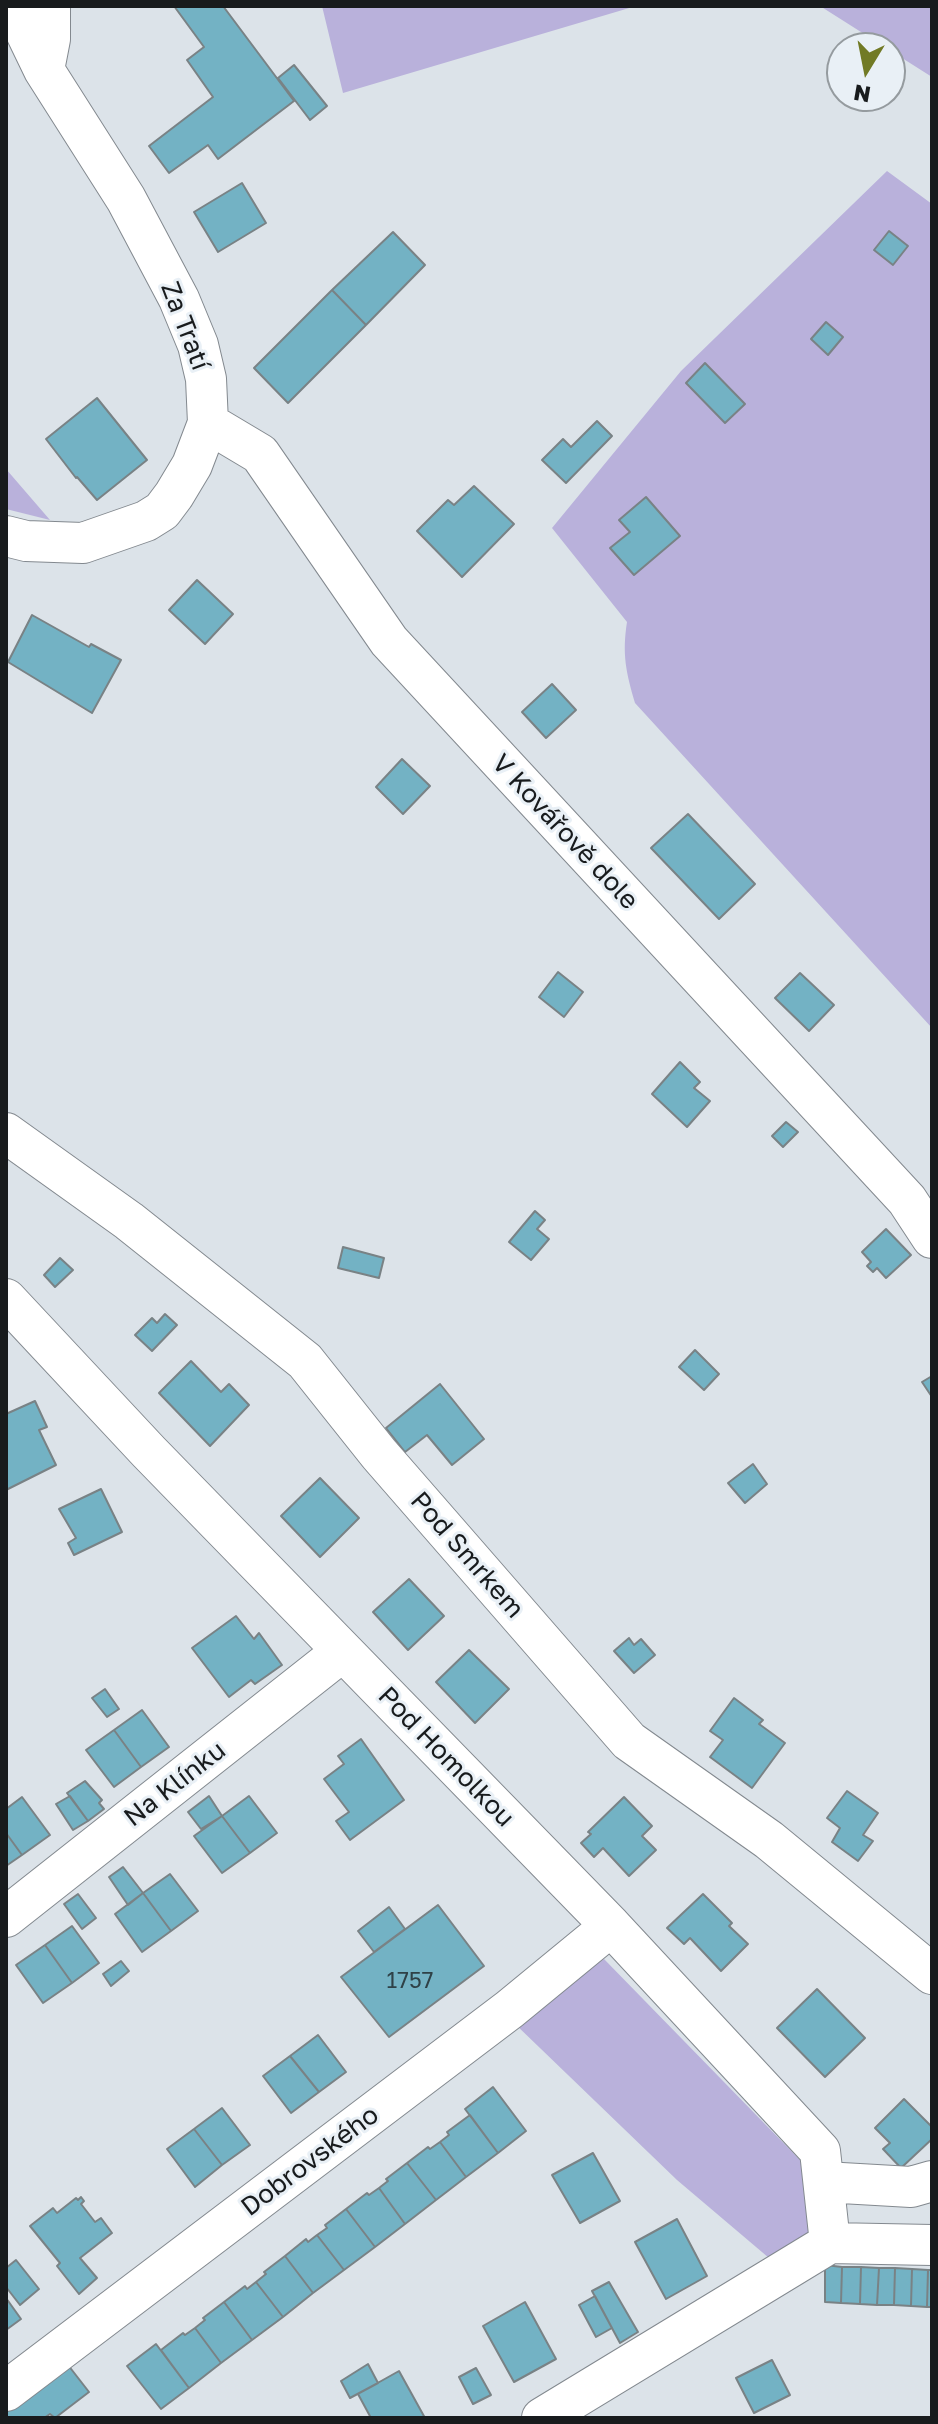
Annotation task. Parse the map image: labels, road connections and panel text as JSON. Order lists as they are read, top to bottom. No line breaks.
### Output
{"streets":{"street":["Za Tratí","V Kovářově dole","Pod Smrkem","Pod Homolkou","Na Klínku","Dobrovského"]},"crossings":[["Za Tratí","V Kovářově dole"],["Pod Homolkou","Na Klínku"],["Pod Homolkou","Dobrovského"]],"house_numbers":["1757"],"north":"bottom"}
